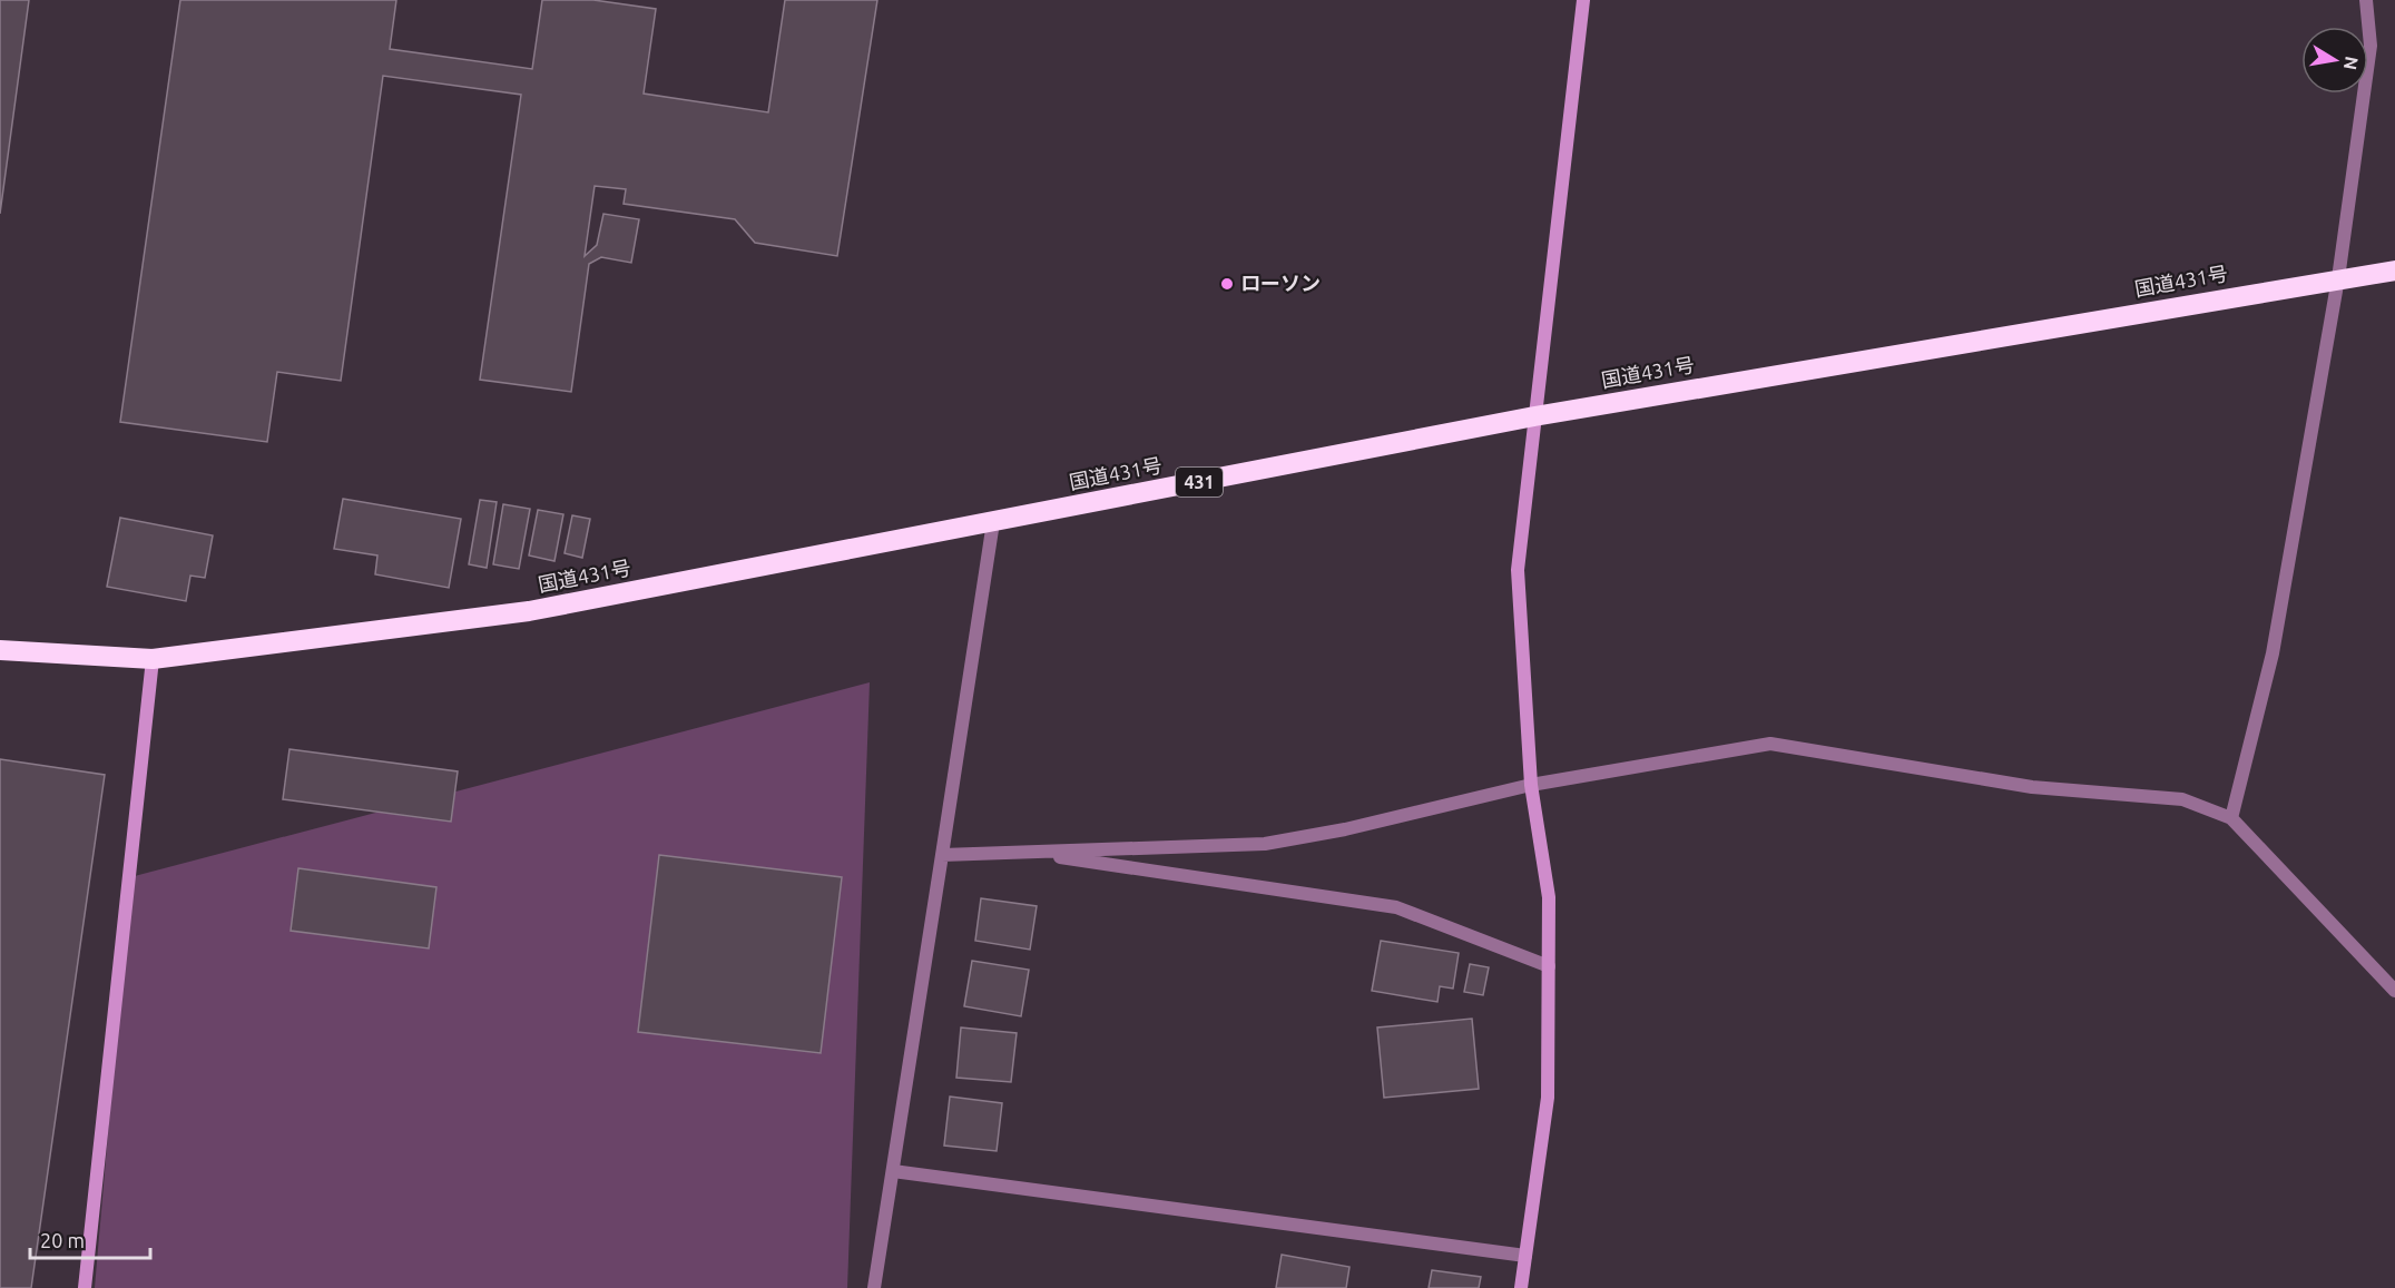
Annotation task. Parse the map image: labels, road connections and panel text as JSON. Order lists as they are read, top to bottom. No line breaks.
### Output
{"streets":{"highway":["国道431号","431"]},"places":["ローソン"],"scale_bar":"20 m","north":"right"}
